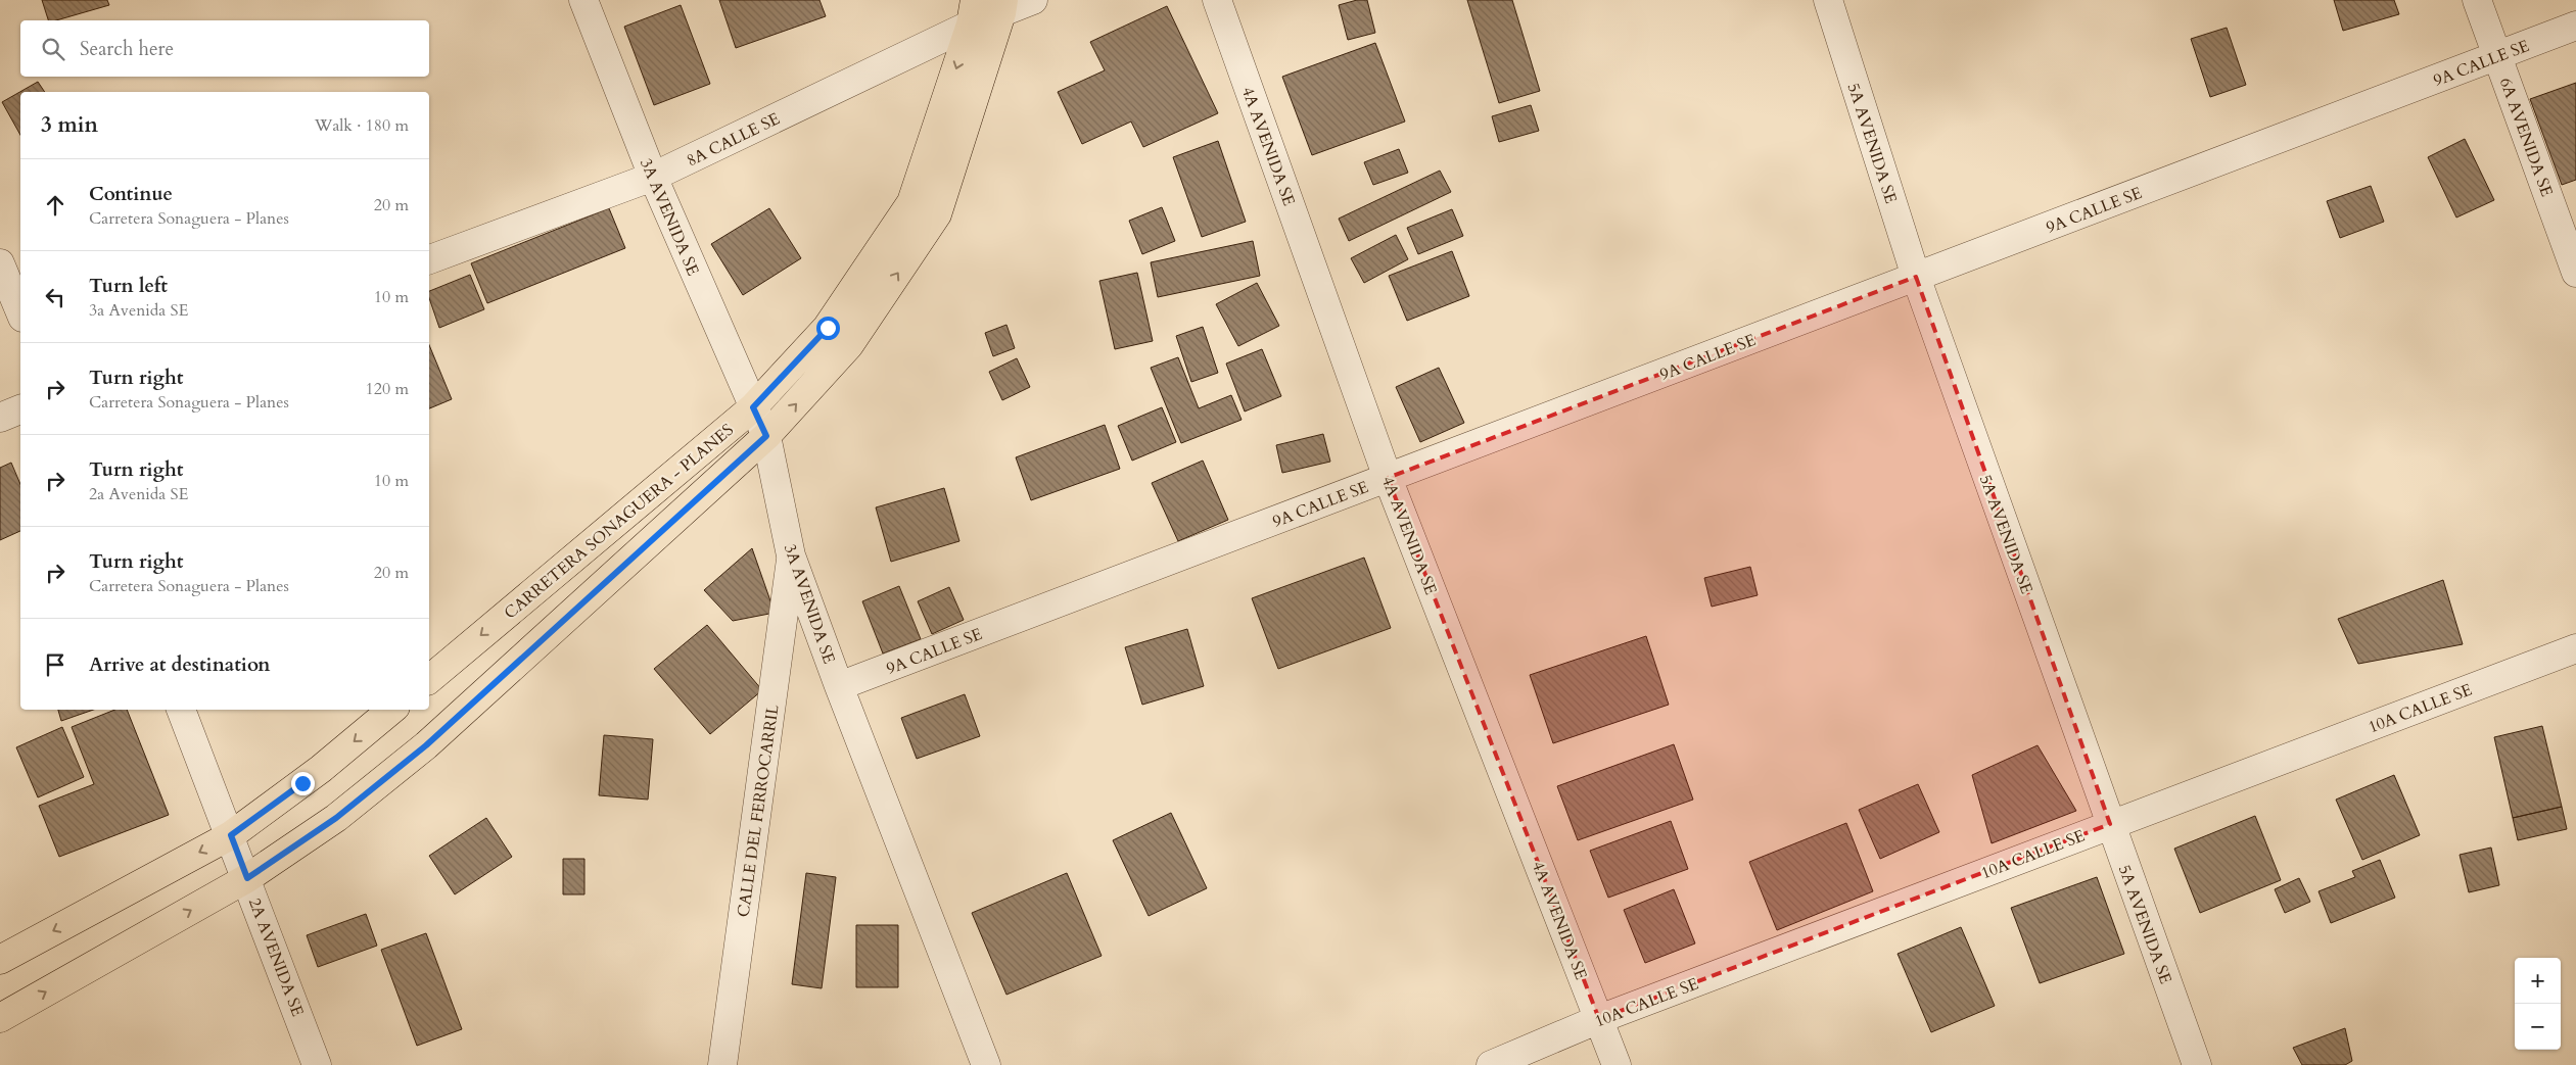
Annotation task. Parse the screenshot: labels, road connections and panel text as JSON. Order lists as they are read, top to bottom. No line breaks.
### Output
{"streets":{"main road":["CARRETERA SONAGUERA - PLANES"],"street":["9A CALLE SE","6A AVENIDA SE","8A CALLE SE","5A AVENIDA SE","4A AVENIDA SE","3A AVENIDA SE","10A CALLE SE","CALLE DEL FERROCARRIL","2A AVENIDA SE"]},"crossings":[["9A CALLE SE","6A AVENIDA SE"],["9A CALLE SE","5A AVENIDA SE"],["9A CALLE SE","4A AVENIDA SE"],["9A CALLE SE","3A AVENIDA SE"],["8A CALLE SE","3A AVENIDA SE"],["8A CALLE SE","CARRETERA SONAGUERA - PLANES"],["5A AVENIDA SE","10A CALLE SE"],["4A AVENIDA SE","10A CALLE SE"],["3A AVENIDA SE","CARRETERA SONAGUERA - PLANES"],["3A AVENIDA SE","CALLE DEL FERROCARRIL"],["CARRETERA SONAGUERA - PLANES","2A AVENIDA SE"]],"page":{"search":"Search here","heading":["3 min","Walk · 180 m"],"list":[["Continue","Carretera Sonaguera - Planes","20 m"],["Turn left","3a Avenida SE","10 m"],["Turn right","Carretera Sonaguera - Planes","120 m"],["Turn right","2a Avenida SE","10 m"],["Turn right","Carretera Sonaguera - Planes","20 m"],"Arrive at destination"],"map_buttons":["+","−"]}}
